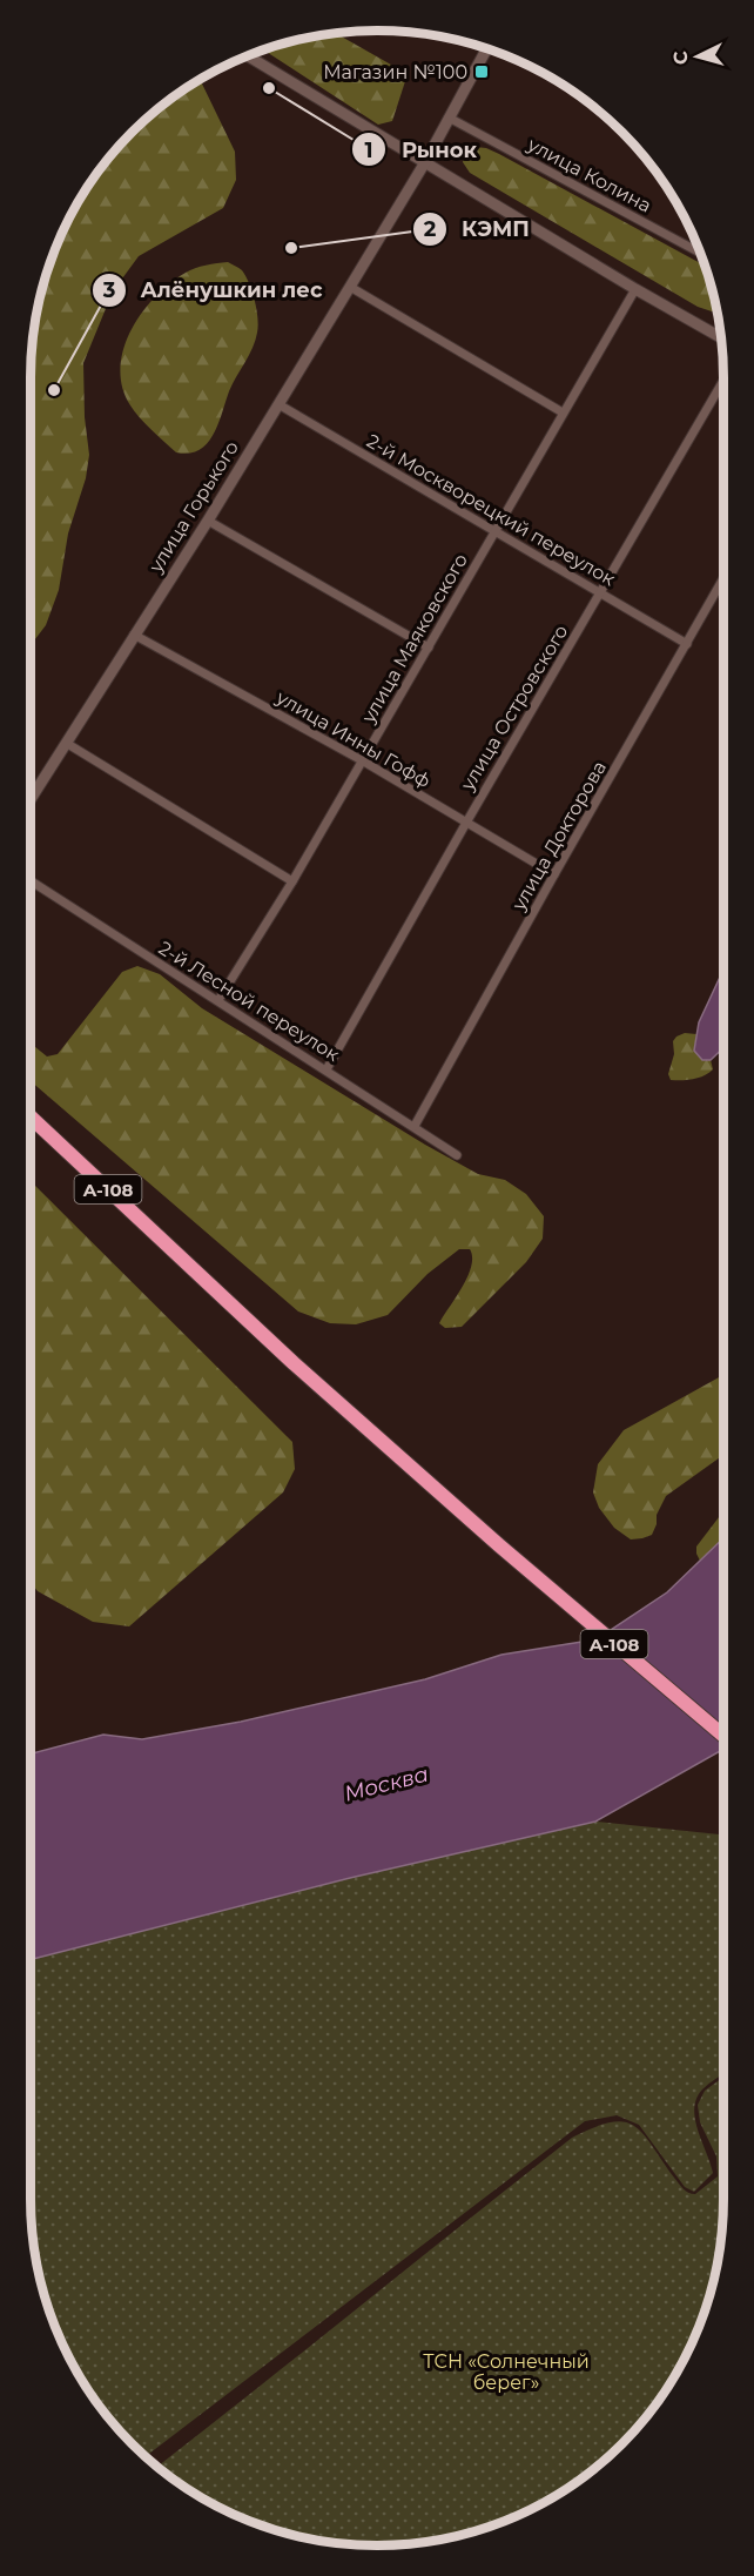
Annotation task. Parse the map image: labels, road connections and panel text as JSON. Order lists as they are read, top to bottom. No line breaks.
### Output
{"streets":{"highway":["А-108"],"main road":["улица Горького"],"street":["улица Колина","2-й Москворецкий переулок","улица Маяковского","улица Островского","улица Инны Гофф","улица Докторова","2-й Лесной переулок"]},"crossings":[["улица Колина","улица Горького"],["улица Горького","2-й Москворецкий переулок"],["улица Горького","улица Инны Гофф"],["2-й Москворецкий переулок","улица Маяковского"],["2-й Москворецкий переулок","улица Островского"],["2-й Москворецкий переулок","улица Докторова"],["улица Маяковского","улица Инны Гофф"],["улица Маяковского","2-й Лесной переулок"],["улица Островского","улица Инны Гофф"],["улица Островского","2-й Лесной переулок"],["улица Инны Гофф","улица Докторова"],["улица Докторова","2-й Лесной переулок"]],"water":["Москва"],"parks":["ТСН «Солнечный берег»"],"places":{"transit":["Магазин №100"],"other":["Рынок","КЭМП","Алёнушкин лес"]},"north":"left"}
